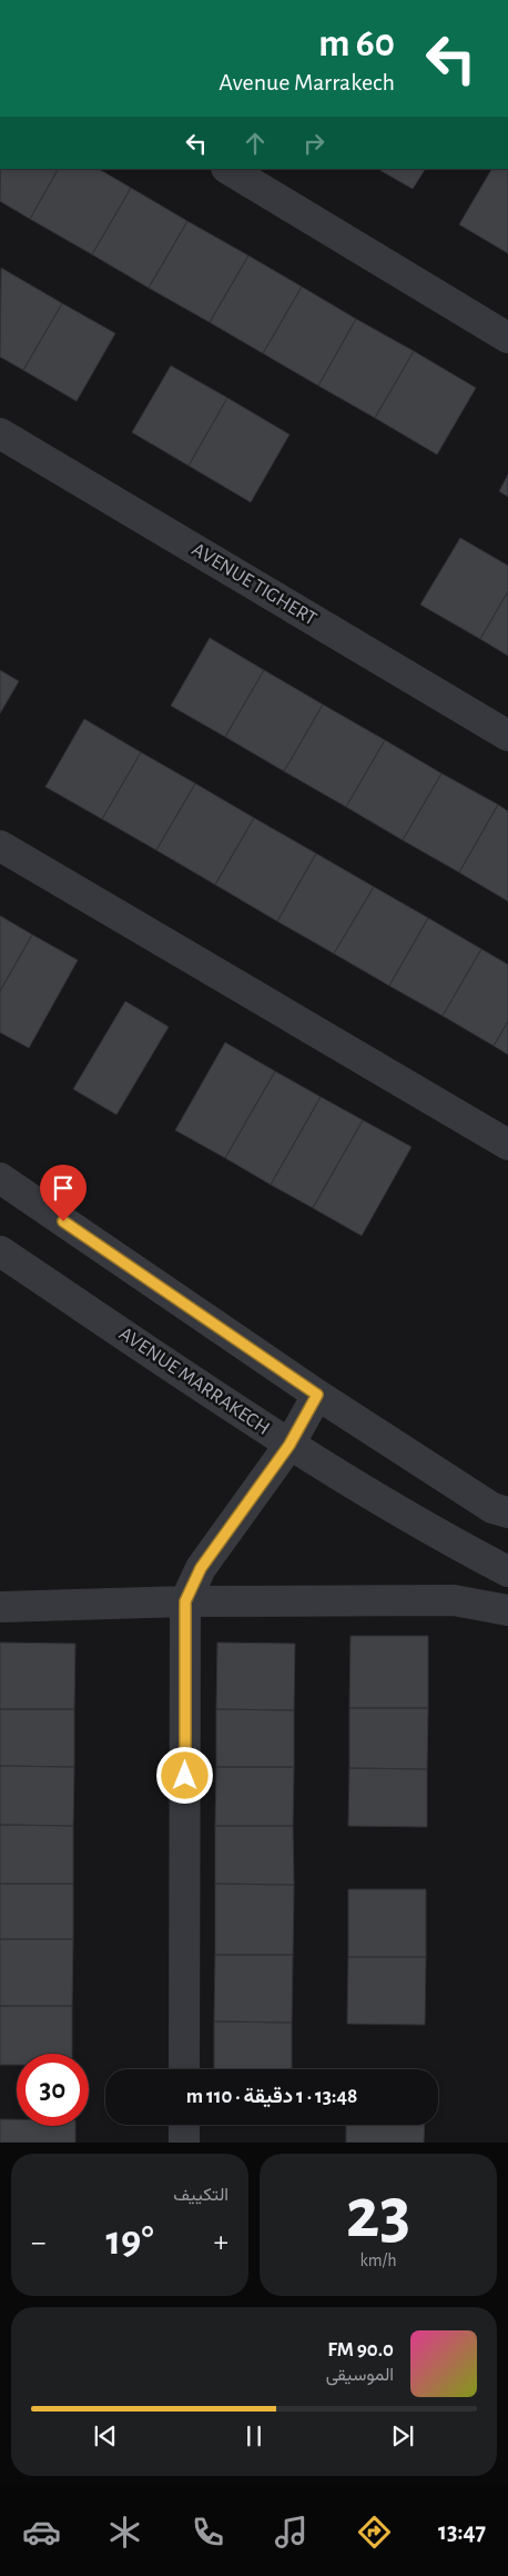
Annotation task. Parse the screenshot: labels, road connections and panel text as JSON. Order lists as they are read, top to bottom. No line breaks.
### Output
{"streets":{"street":["AVENUE TIGHERT","AVENUE MARRAKECH"]},"page":{"turn":["60 m","Avenue Marrakech"],"limit":"30","trip":"13:48 · 1 دقيقة · 110 m","tile":[["23","km/h"],"التكييف"],"heat":["−","19°","+"],"song":["90.0 FM","الموسيقى"],"tabs":"13:47"}}
